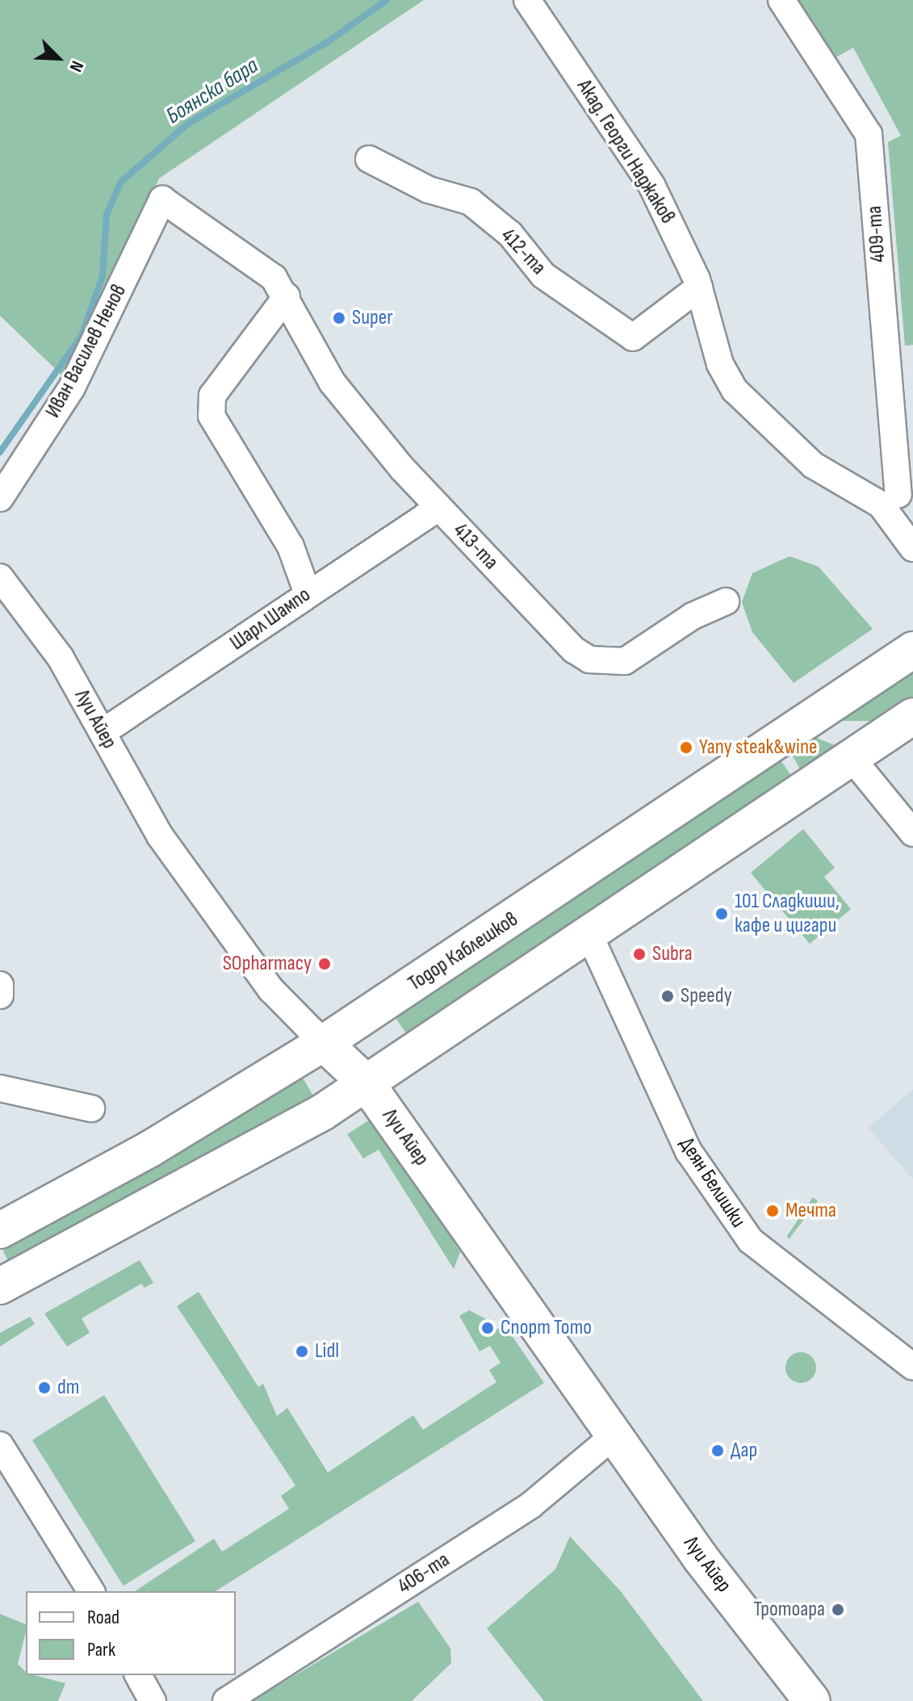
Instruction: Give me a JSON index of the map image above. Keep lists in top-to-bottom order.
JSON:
{
  "streets": {
    "main road": ["Луи Айер", "Тодор Каблешков"],
    "street": [
      "Акад. Георги Наджаков",
      "409-та",
      "412-та",
      "Иван Василев Ненов",
      "413-та",
      "Шарл Шампо",
      "Деян Белишки",
      "406-та"
    ]
  },
  "crossings": [
    ["Акад. Георги Наджаков", "409-та"],
    ["Акад. Георги Наджаков", "412-та"],
    ["Иван Василев Ненов", "413-та"],
    ["413-та", "Шарл Шампо"],
    ["Шарл Шампо", "Луи Айер"],
    ["Луи Айер", "Тодор Каблешков"],
    ["Луи Айер", "406-та"]
  ],
  "water": ["Боянска бара"],
  "places": [
    "Super",
    "Yany steak&wine",
    "101 Сладкиши, кафе и цигари",
    "Subra",
    "SOpharmacy",
    "Speedy",
    "Мечта",
    "Спорт Тото",
    "Lidl",
    "dm",
    "Дар",
    "Тротоара"
  ],
  "legend": ["Road", "Park"],
  "north": "bottom right"
}
